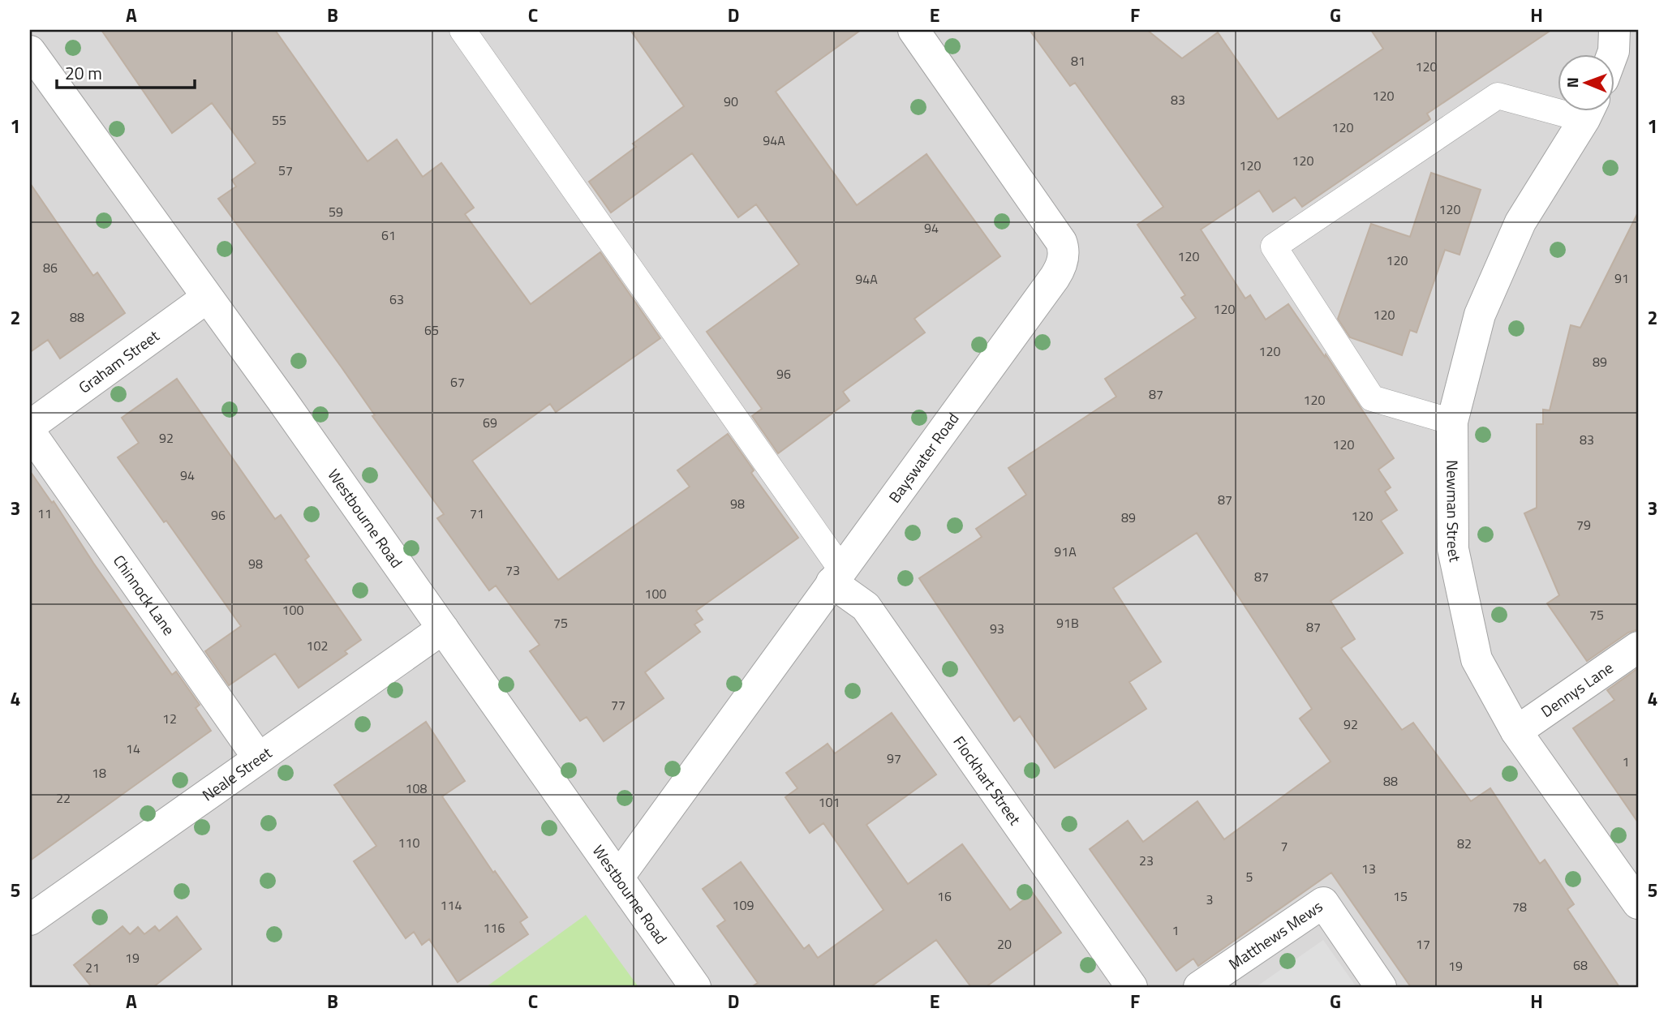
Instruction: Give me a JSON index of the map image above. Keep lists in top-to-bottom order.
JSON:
{
  "streets": {
    "street": [
      "Graham Street",
      "Bayswater Road",
      "Newman Street",
      "Westbourne Road",
      "Chinnock Lane",
      "Dennys Lane",
      "Neale Street",
      "Flockhart Street",
      "Matthews Mews"
    ]
  },
  "crossings": [
    ["Graham Street", "Westbourne Road"],
    ["Bayswater Road", "Westbourne Road"],
    ["Bayswater Road", "Flockhart Street"],
    ["Newman Street", "Dennys Lane"],
    ["Westbourne Road", "Neale Street"],
    ["Chinnock Lane", "Neale Street"]
  ],
  "house_numbers": [
    "81",
    "120",
    "120",
    "83",
    "90",
    "55",
    "120",
    "94A",
    "120",
    "120",
    "57",
    "120",
    "59",
    "94",
    "61",
    "120",
    "120",
    "86",
    "91",
    "94A",
    "63",
    "120",
    "120",
    "88",
    "65",
    "120",
    "89",
    "96",
    "67",
    "87",
    "120",
    "69",
    "92",
    "83",
    "120",
    "94",
    "87",
    "98",
    "11",
    "71",
    "96",
    "120",
    "89",
    "79",
    "91A",
    "98",
    "73",
    "87",
    "100",
    "100",
    "75",
    "75",
    "91B",
    "87",
    "93",
    "102",
    "77",
    "12",
    "92",
    "14",
    "97",
    "1",
    "18",
    "88",
    "108",
    "22",
    "101",
    "110",
    "82",
    "7",
    "23",
    "13",
    "5",
    "16",
    "15",
    "3",
    "114",
    "109",
    "78",
    "116",
    "1",
    "20",
    "17",
    "19",
    "68",
    "19",
    "21"
  ],
  "scale_bar": "20 m",
  "north": "left",
  "grid": {
    "columns": [
      "A",
      "B",
      "C",
      "D",
      "E",
      "F",
      "G",
      "H"
    ],
    "rows": [
      "1",
      "2",
      "3",
      "4",
      "5"
    ]
  }
}
